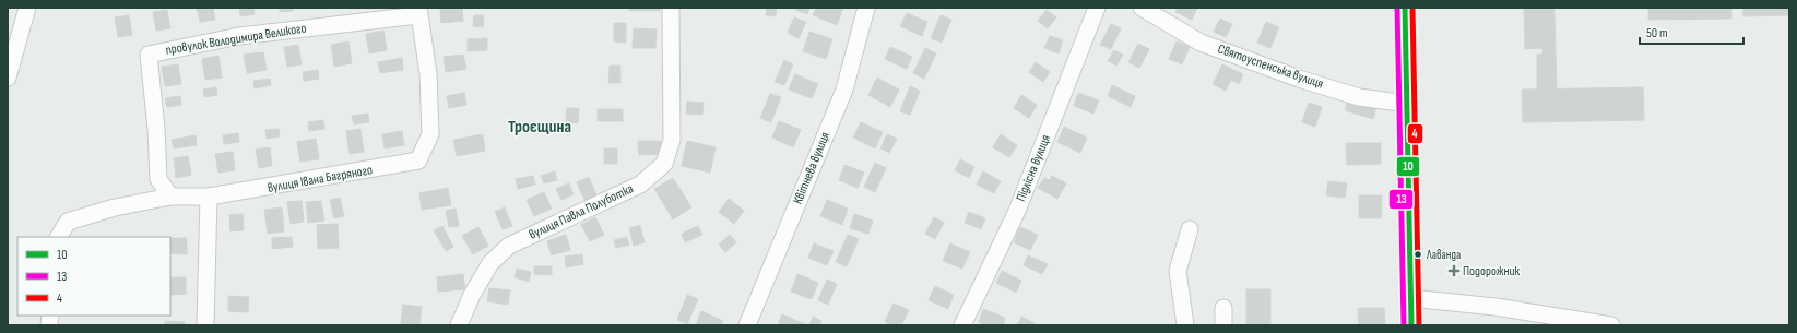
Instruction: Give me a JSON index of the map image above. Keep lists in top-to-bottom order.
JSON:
{
  "streets": {
    "street": [
      "провулок Володимира Великого",
      "Святоуспенська вулиця",
      "Квітнева вулиця",
      "Підлісна вулиця",
      "вулиця Івана Багряного",
      "вулиця Павла Полуботка"
    ]
  },
  "crossings": [
    ["провулок Володимира Великого", "вулиця Івана Багряного"]
  ],
  "districts": ["Троєщина"],
  "places": {
    "other": ["Лаванда"],
    "health": ["Подорожник"]
  },
  "lines": ["transit line 10", "transit line 13", "transit line 4"],
  "legend": ["10", "13", "4"],
  "scale_bar": "50 m"
}
